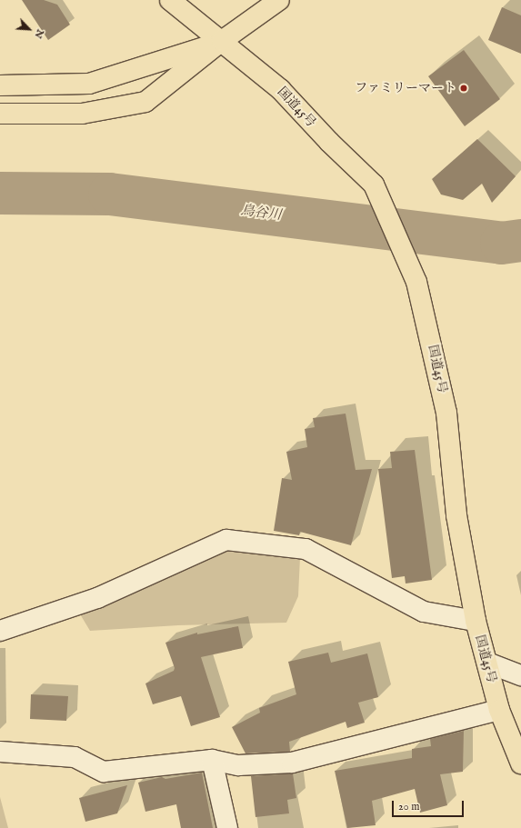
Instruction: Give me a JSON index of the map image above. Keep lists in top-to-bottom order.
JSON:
{
  "streets": {
    "highway": ["国道45号"]
  },
  "water": ["鳥谷川"],
  "places": ["ファミリーマート"],
  "scale_bar": "20 m",
  "north": "bottom right"
}
